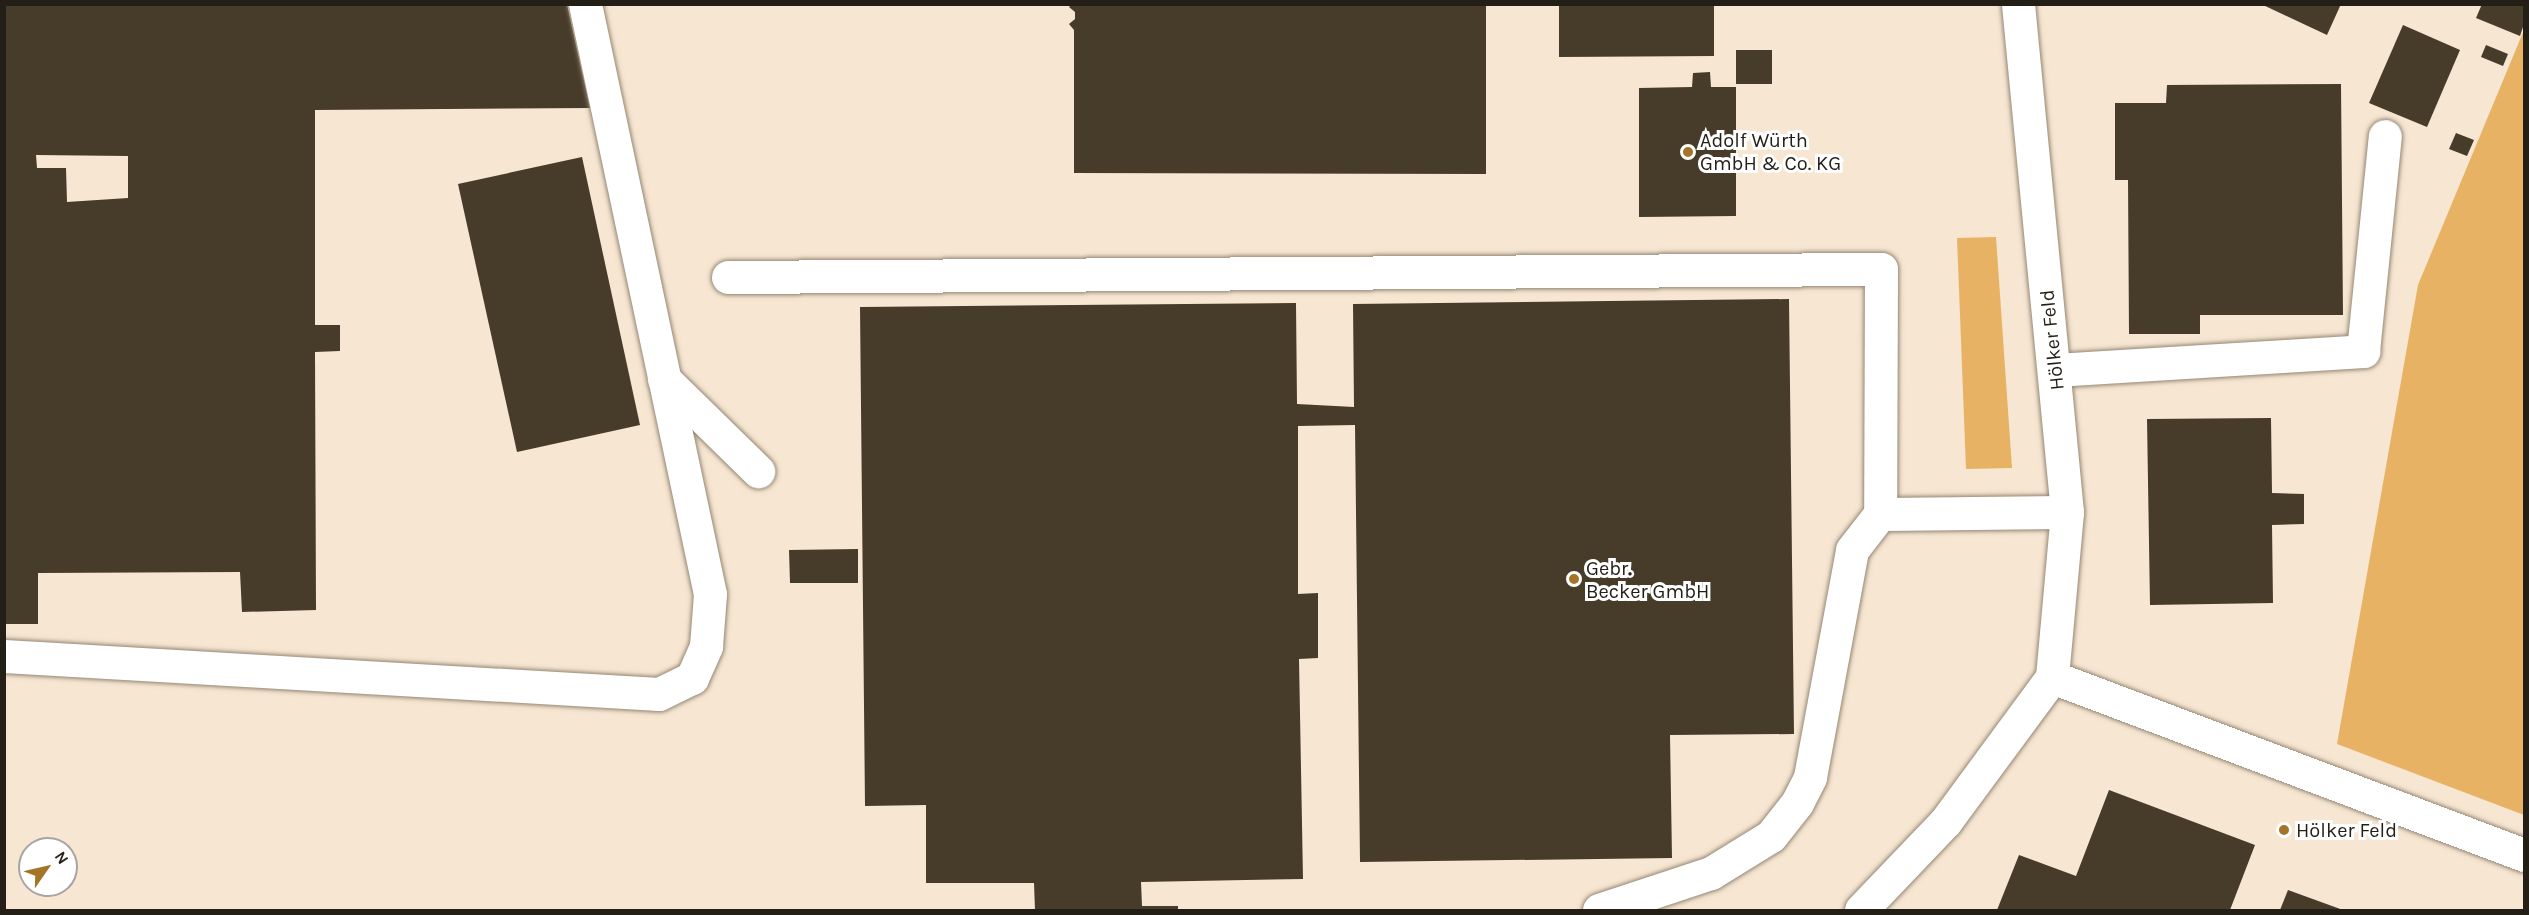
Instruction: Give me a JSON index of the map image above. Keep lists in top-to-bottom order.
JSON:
{
  "streets": {
    "street": ["Hölker Feld"]
  },
  "places": ["Adolf Würth GmbH & Co. KG", "Gebr. Becker GmbH", "Hölker Feld"],
  "north": "top right"
}
